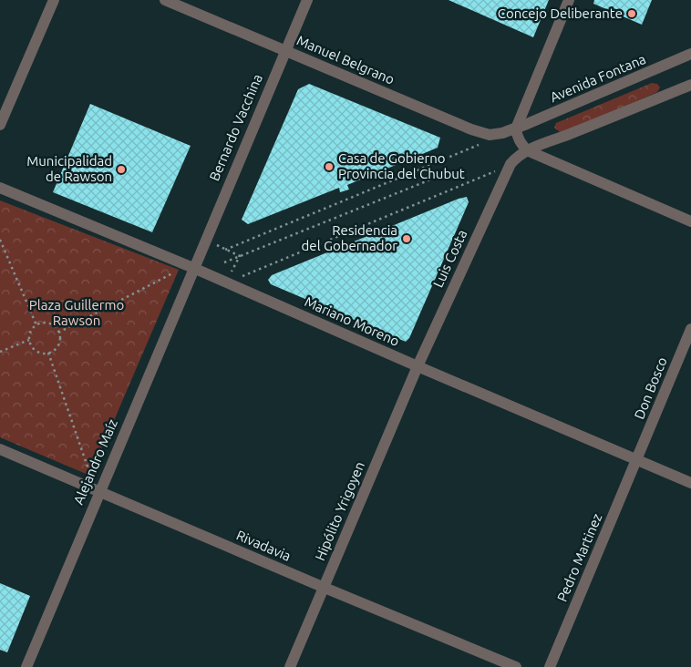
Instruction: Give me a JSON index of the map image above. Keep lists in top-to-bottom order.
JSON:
{
  "streets": {
    "street": [
      "Manuel Belgrano",
      "Avenida Fontana",
      "Bernardo Vacchina",
      "Luis Costa",
      "Mariano Moreno",
      "Don Bosco",
      "Alejandro Maíz",
      "Hipólito Yrigoyen",
      "Rivadavia",
      "Pedro Martinez"
    ]
  },
  "crossings": [
    ["Manuel Belgrano", "Bernardo Vacchina"],
    ["Bernardo Vacchina", "Mariano Moreno"],
    ["Bernardo Vacchina", "Alejandro Maíz"],
    ["Luis Costa", "Mariano Moreno"],
    ["Luis Costa", "Hipólito Yrigoyen"],
    ["Mariano Moreno", "Don Bosco"],
    ["Mariano Moreno", "Alejandro Maíz"],
    ["Mariano Moreno", "Hipólito Yrigoyen"],
    ["Mariano Moreno", "Pedro Martinez"],
    ["Don Bosco", "Pedro Martinez"],
    ["Alejandro Maíz", "Rivadavia"],
    ["Hipólito Yrigoyen", "Rivadavia"]
  ],
  "parks": ["Plaza Guillermo Rawson"],
  "places": [
    "Concejo Deliberante",
    "Casa de Gobierno Provincia del Chubut",
    "Municipalidad de Rawson",
    "Residencia del Gobernador"
  ]
}
